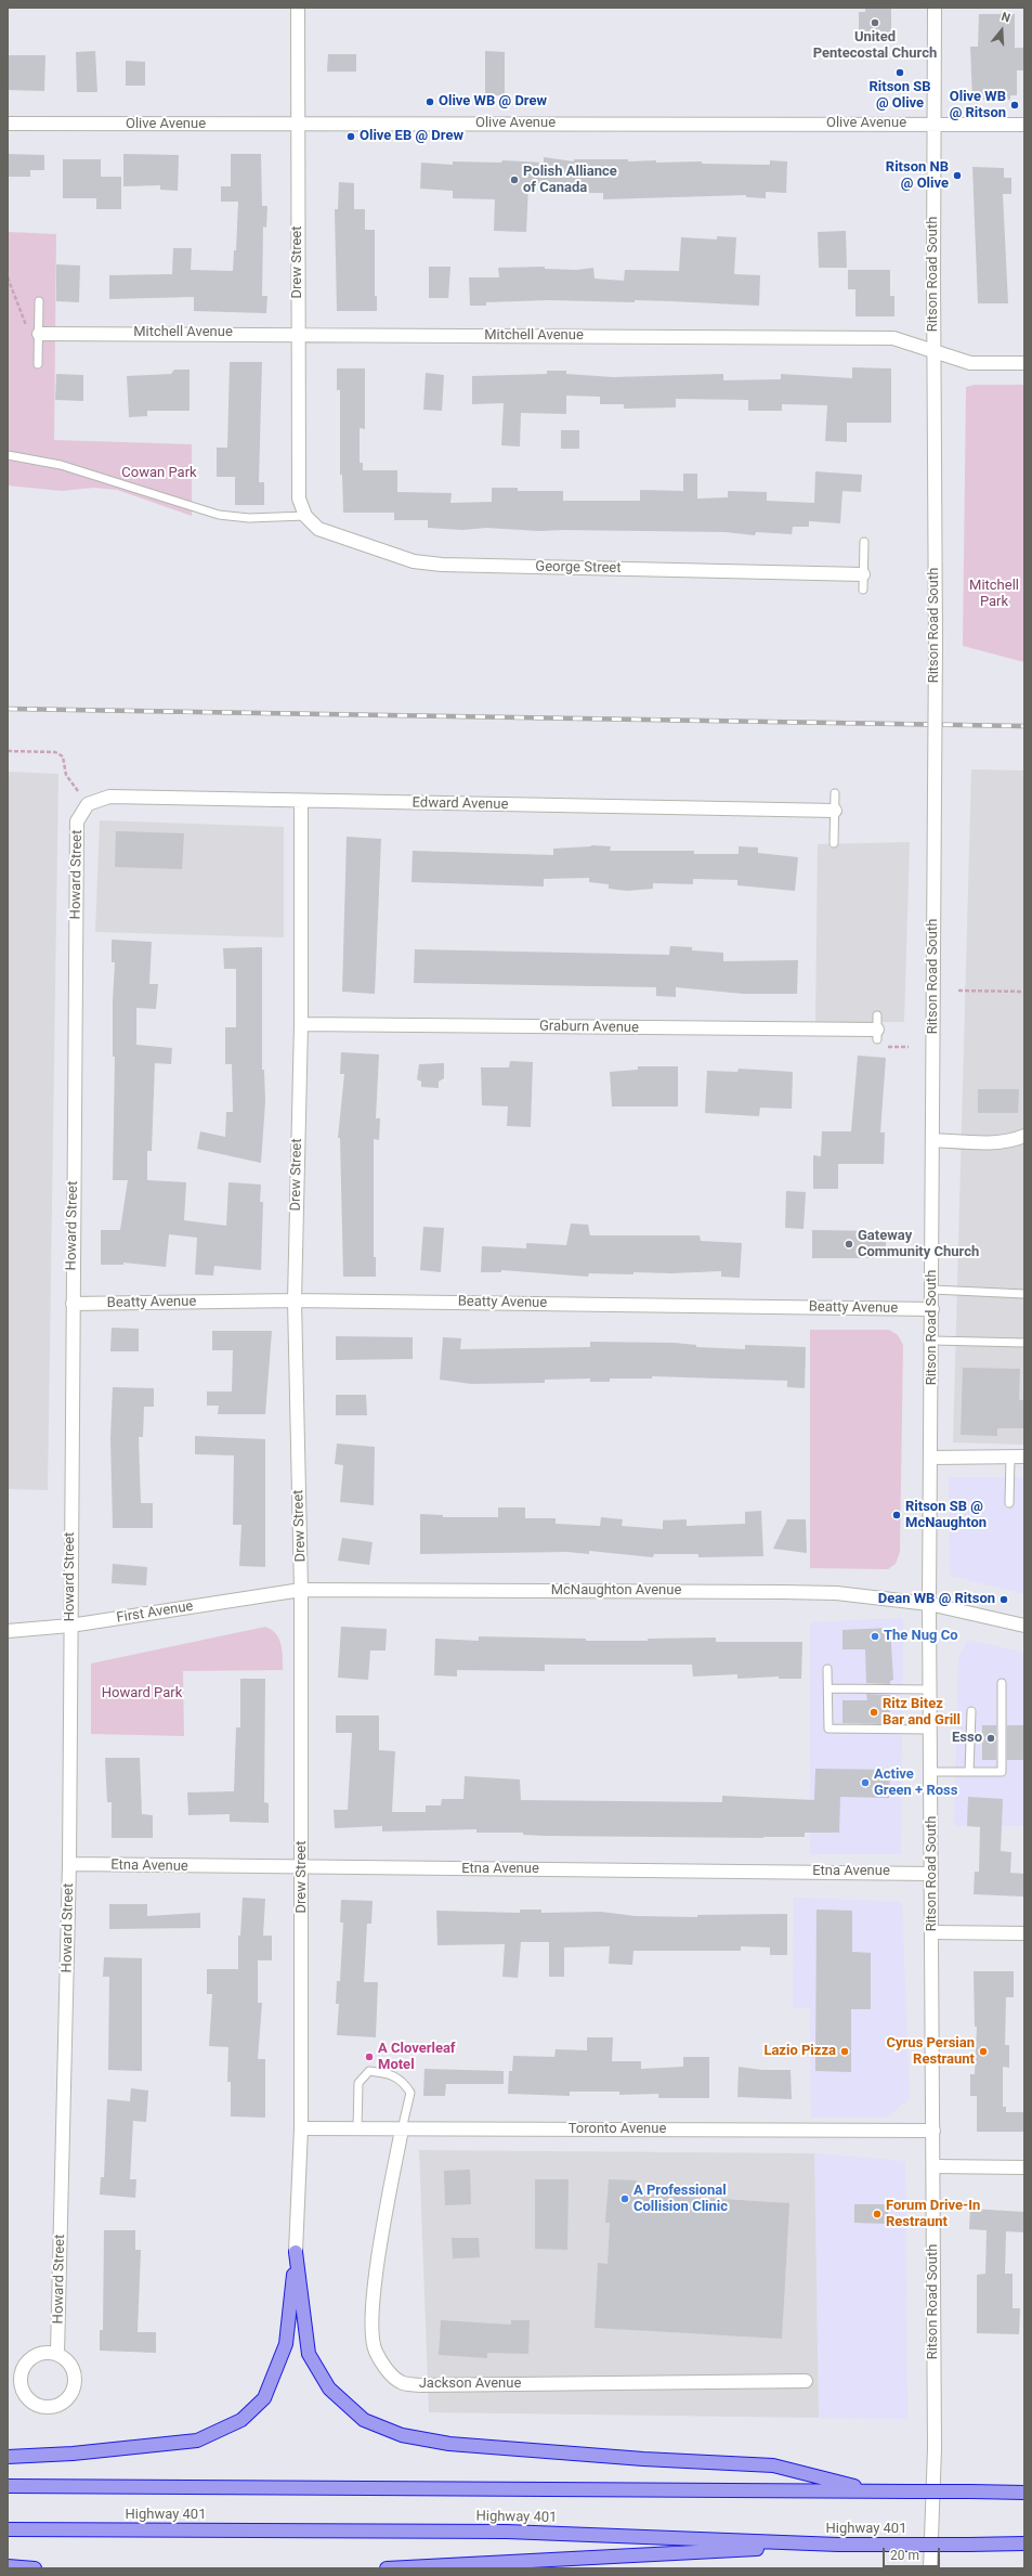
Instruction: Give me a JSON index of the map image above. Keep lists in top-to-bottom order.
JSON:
{
  "streets": {
    "highway": ["Highway 401"],
    "street": [
      "Olive Avenue",
      "Drew Street",
      "Ritson Road South",
      "Mitchell Avenue",
      "George Street",
      "Edward Avenue",
      "Howard Street",
      "Graburn Avenue",
      "Beatty Avenue",
      "McNaughton Avenue",
      "First Avenue",
      "Etna Avenue",
      "Toronto Avenue",
      "Jackson Avenue"
    ]
  },
  "crossings": [
    ["Olive Avenue", "Drew Street"],
    ["Olive Avenue", "Ritson Road South"],
    ["Drew Street", "Mitchell Avenue"],
    ["Drew Street", "George Street"],
    ["Drew Street", "Edward Avenue"],
    ["Drew Street", "Graburn Avenue"],
    ["Drew Street", "Beatty Avenue"],
    ["Drew Street", "McNaughton Avenue"],
    ["Drew Street", "First Avenue"],
    ["Drew Street", "Etna Avenue"],
    ["Drew Street", "Toronto Avenue"],
    ["Ritson Road South", "Mitchell Avenue"],
    ["Ritson Road South", "Beatty Avenue"],
    ["Ritson Road South", "McNaughton Avenue"],
    ["Ritson Road South", "Etna Avenue"],
    ["Ritson Road South", "Toronto Avenue"],
    ["Edward Avenue", "Howard Street"],
    ["Howard Street", "Beatty Avenue"],
    ["Howard Street", "First Avenue"],
    ["Howard Street", "Etna Avenue"],
    ["McNaughton Avenue", "First Avenue"],
    ["Toronto Avenue", "Jackson Avenue"]
  ],
  "parks": ["Cowan Park", "Mitchell Park", "Howard Park"],
  "places": [
    "United Pentecostal Church",
    "Ritson SB @ Olive",
    "Olive WB @ Drew",
    "Olive WB @ Ritson",
    "Olive EB @ Drew",
    "Ritson NB @ Olive",
    "Polish Alliance of Canada",
    "Gateway Community Church",
    "Ritson SB @ McNaughton",
    "Dean WB @ Ritson",
    "The Nug Co",
    "Ritz Bitez Bar and Grill",
    "Esso",
    "Active Green + Ross",
    "Lazio Pizza",
    "Cyrus Persian Restraunt",
    "A Cloverleaf Motel",
    "A Professional Collision Clinic",
    "Forum Drive-In Restraunt"
  ],
  "scale_bar": "20 m",
  "north": "top"
}
